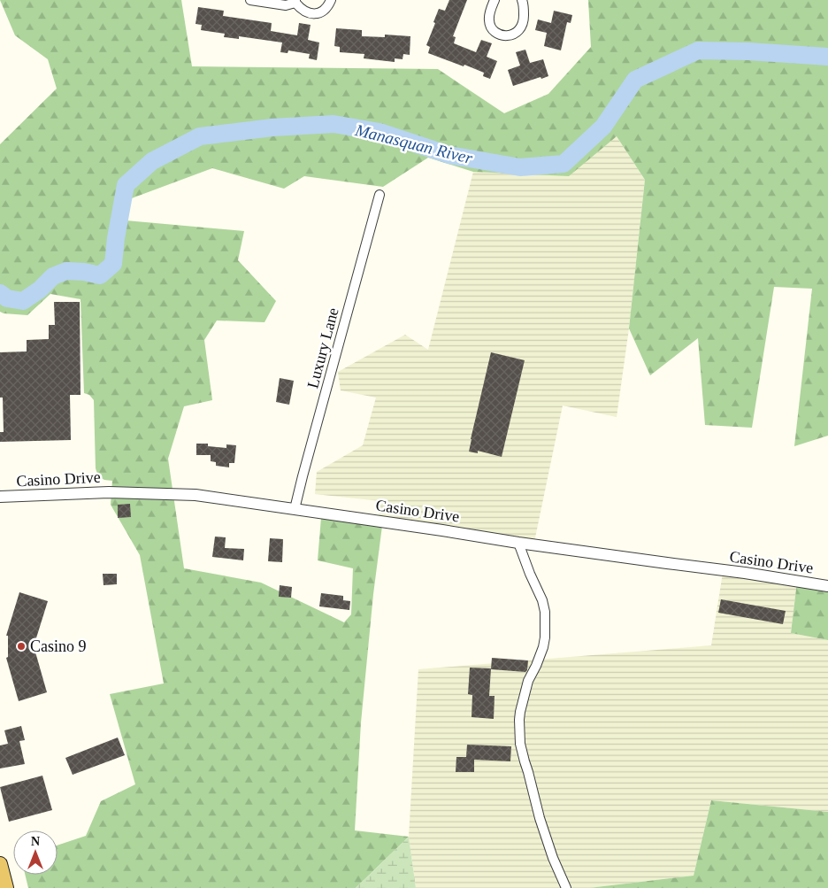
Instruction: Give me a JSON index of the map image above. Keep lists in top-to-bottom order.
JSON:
{
  "streets": {
    "street": ["Luxury Lane", "Casino Drive"]
  },
  "crossings": [
    ["Luxury Lane", "Casino Drive"]
  ],
  "water": ["Manasquan River"],
  "places": ["Casino 9"],
  "north": "top"
}
